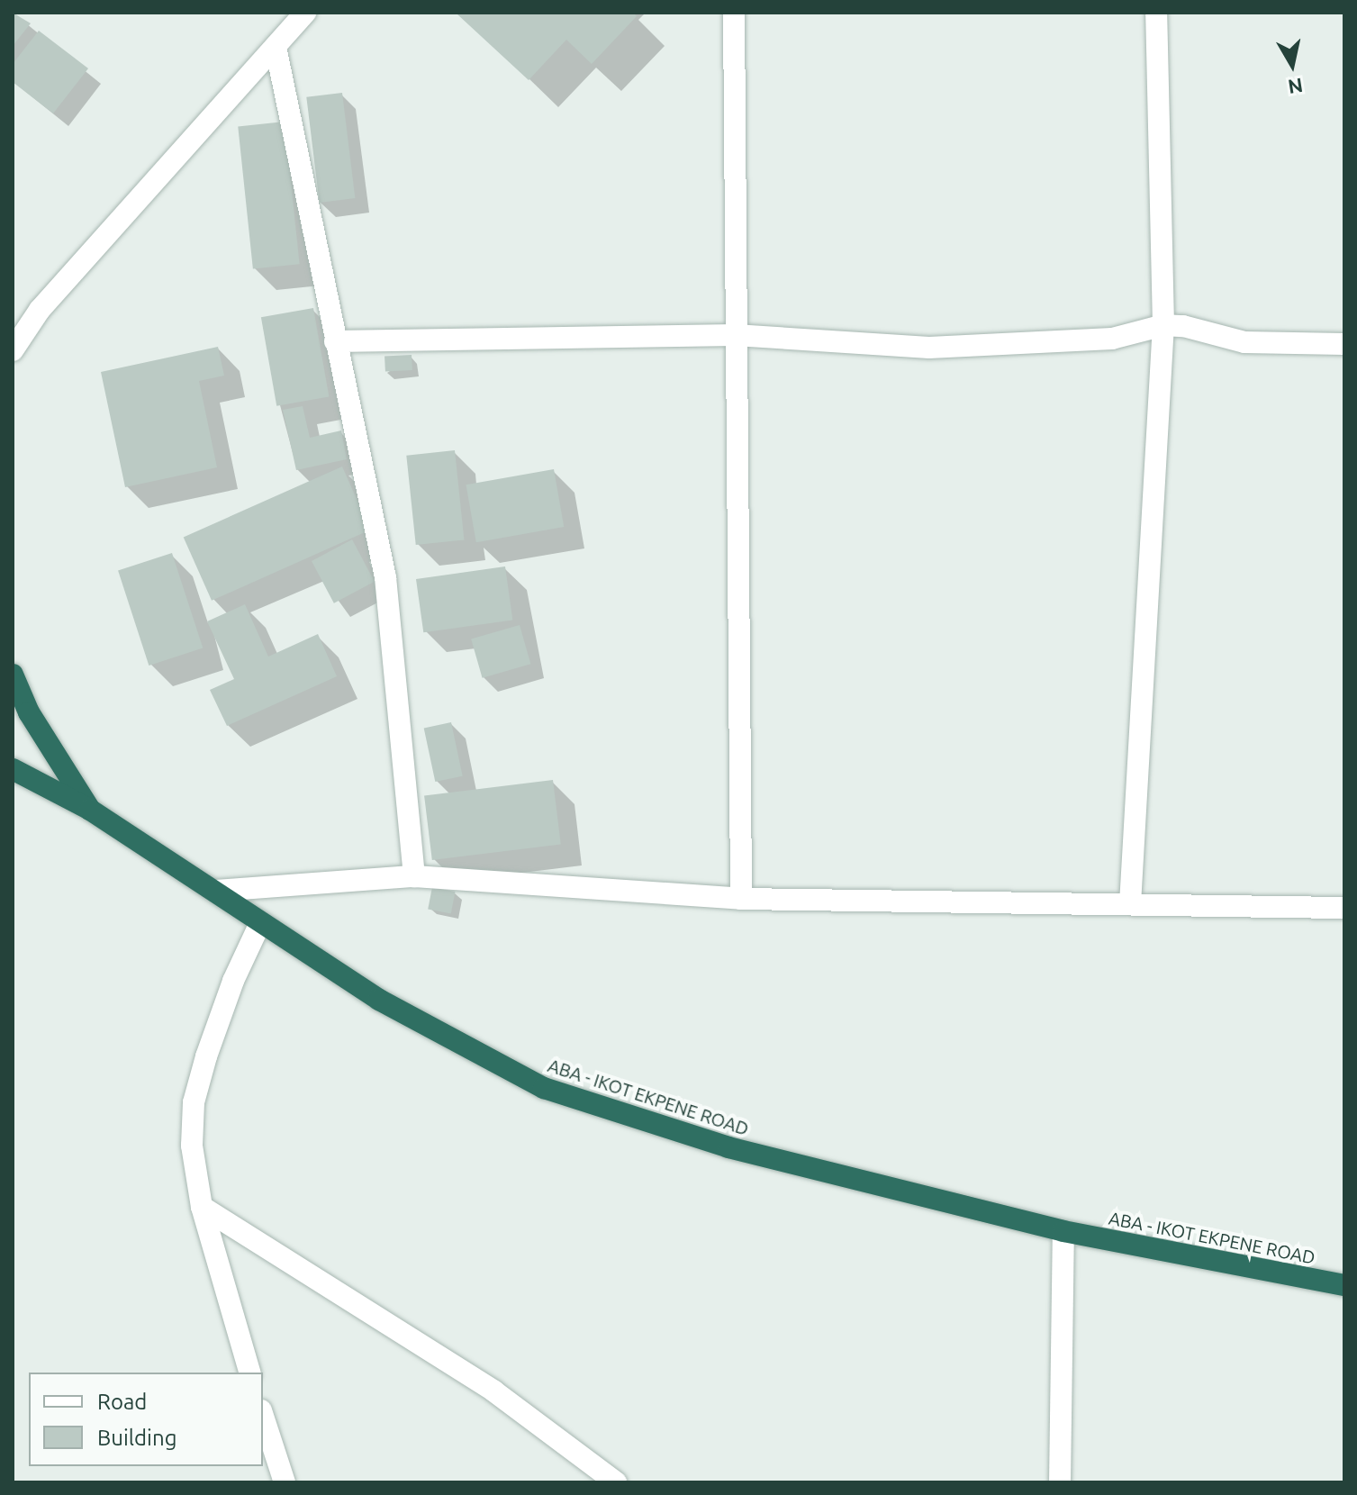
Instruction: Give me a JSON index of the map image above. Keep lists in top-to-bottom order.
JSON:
{
  "streets": {
    "highway": ["ABA - IKOT EKPENE ROAD"]
  },
  "legend": ["Road", "Building"],
  "north": "bottom"
}
